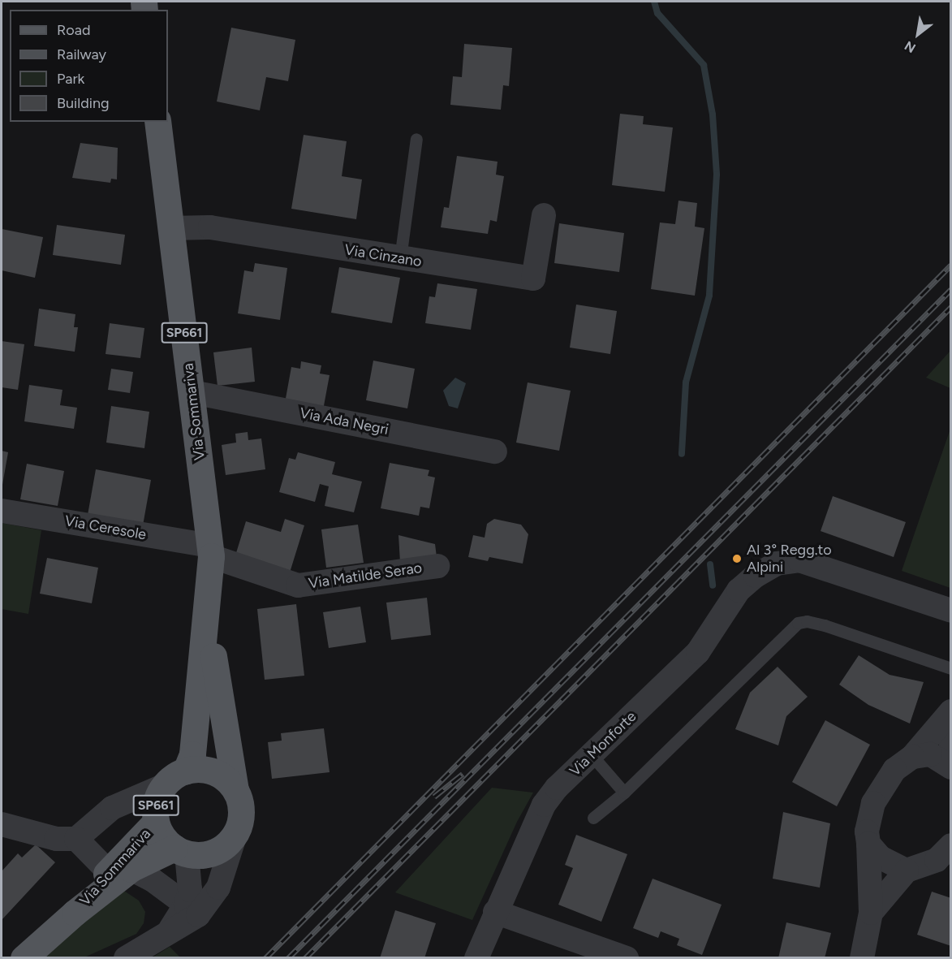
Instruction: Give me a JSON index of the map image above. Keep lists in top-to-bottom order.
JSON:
{
  "streets": {
    "main road": ["SP661", "Via Sommariva"],
    "street": [
      "Via Cinzano",
      "Via Ada Negri",
      "Via Ceresole",
      "Via Matilde Serao",
      "Via Monforte"
    ]
  },
  "crossings": [
    ["Via Cinzano", "Via Sommariva"],
    ["SP661", "Via Sommariva"],
    ["Via Sommariva", "Via Ada Negri"],
    ["Via Sommariva", "Via Ceresole"],
    ["Via Sommariva", "Via Matilde Serao"],
    ["Via Ceresole", "Via Matilde Serao"]
  ],
  "places": ["Al 3° Regg.to Alpini"],
  "legend": [
    "Road",
    "Railway",
    "Park",
    "Building"
  ],
  "north": "bottom left"
}
